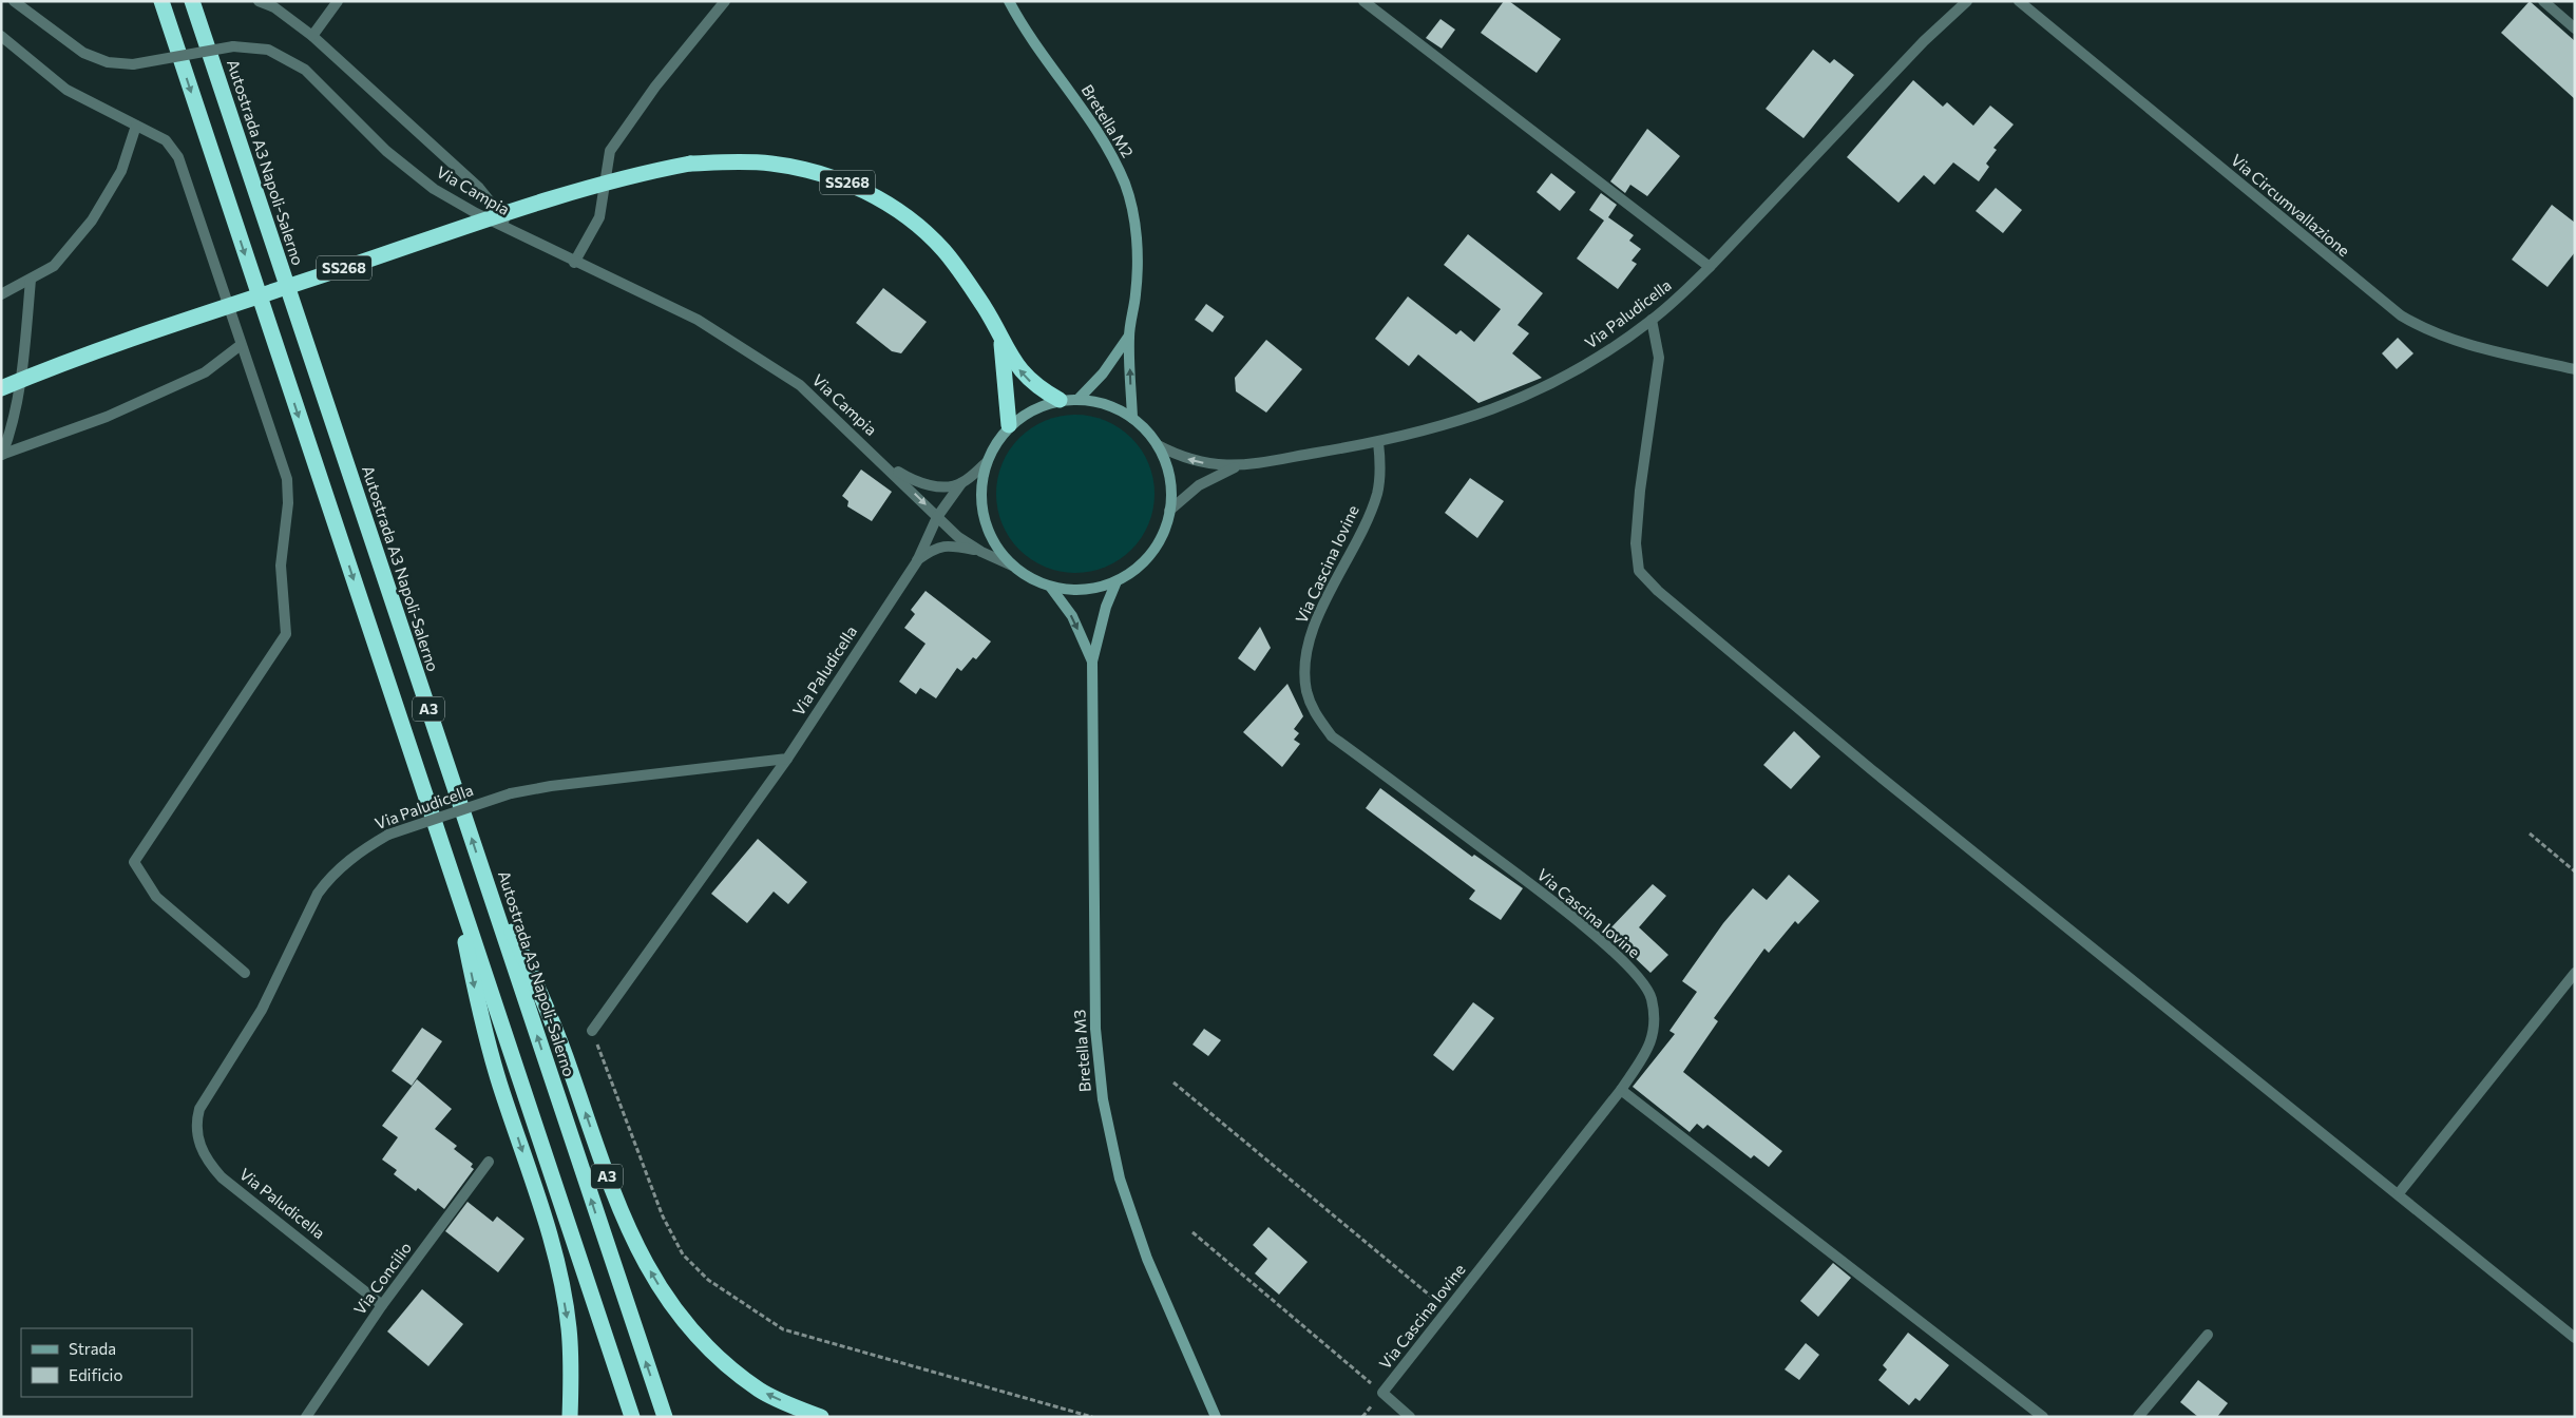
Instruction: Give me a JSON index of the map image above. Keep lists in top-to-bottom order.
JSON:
{
  "streets": {
    "highway": ["Autostrada A3 Napoli-Salerno", "SS268", "A3"],
    "street": [
      "Bretella M2",
      "Via Campia",
      "Via Circumvallazione",
      "Via Paludicella",
      "Via Cascina Iovine",
      "Bretella M3",
      "Via Concilio"
    ]
  },
  "crossings": [
    ["Autostrada A3 Napoli-Salerno", "A3"],
    ["Via Paludicella", "Via Cascina Iovine"],
    ["Via Paludicella", "Via Concilio"]
  ],
  "legend": ["Strada", "Edificio"]
}
